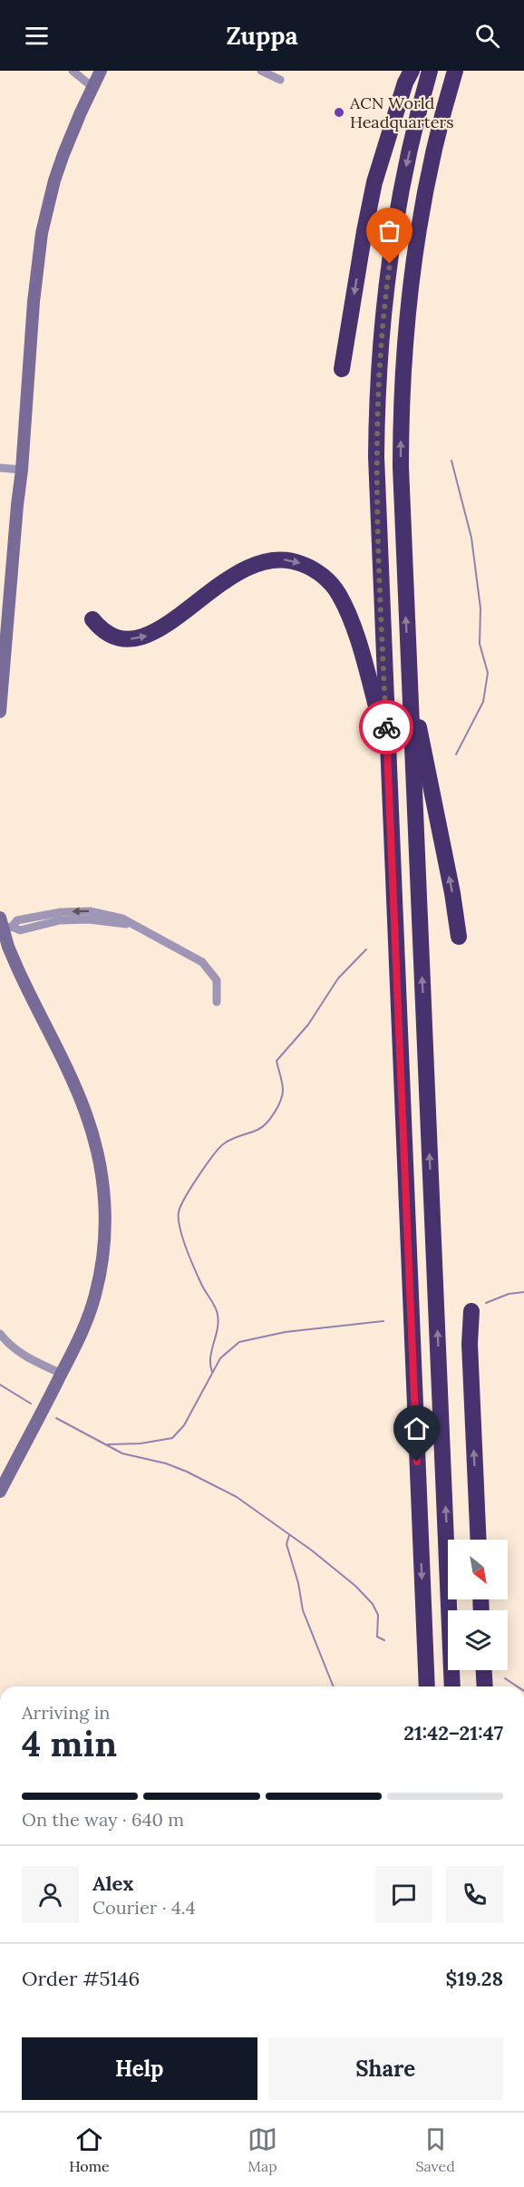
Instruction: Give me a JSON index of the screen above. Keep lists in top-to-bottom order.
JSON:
{
  "places": ["ACN World Headquarters"],
  "north": "bottom right",
  "page": {
    "header": "Zuppa",
    "heading": ["4 min", "Arriving in", "21:42–21:47"],
    "panel": [
      "Alex",
      "Courier · 4.4",
      "Order #5146",
      "$19.28"
    ],
    "bar": "On the way · 640 m",
    "buttons": ["Help", "Share"],
    "tabs": ["Home", "Map", "Saved"]
  }
}
